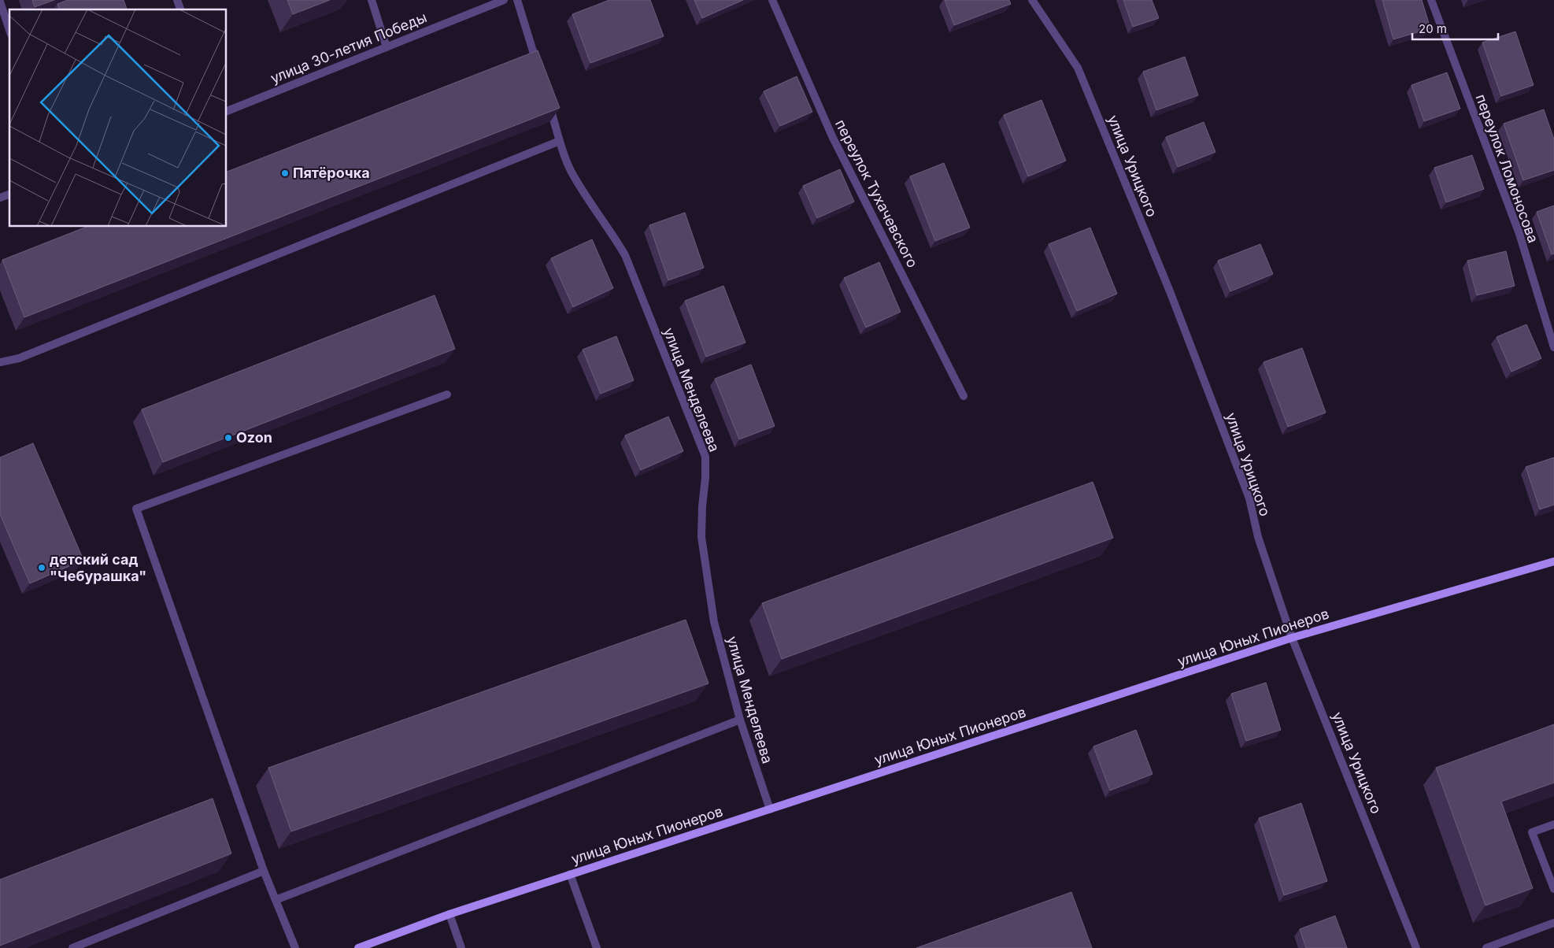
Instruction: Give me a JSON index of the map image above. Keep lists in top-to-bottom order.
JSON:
{
  "streets": {
    "main road": ["улица Юных Пионеров"],
    "street": [
      "улица 30-летия Победы",
      "улица Урицкого",
      "переулок Ломоносова",
      "переулок Тухачевского",
      "улица Менделеева"
    ]
  },
  "crossings": [
    ["улица Урицкого", "улица Юных Пионеров"],
    ["улица Менделеева", "улица Юных Пионеров"]
  ],
  "places": ["Пятёрочка", "Ozon", "детский сад \"Чебурашка\""],
  "scale_bar": "20 m"
}
